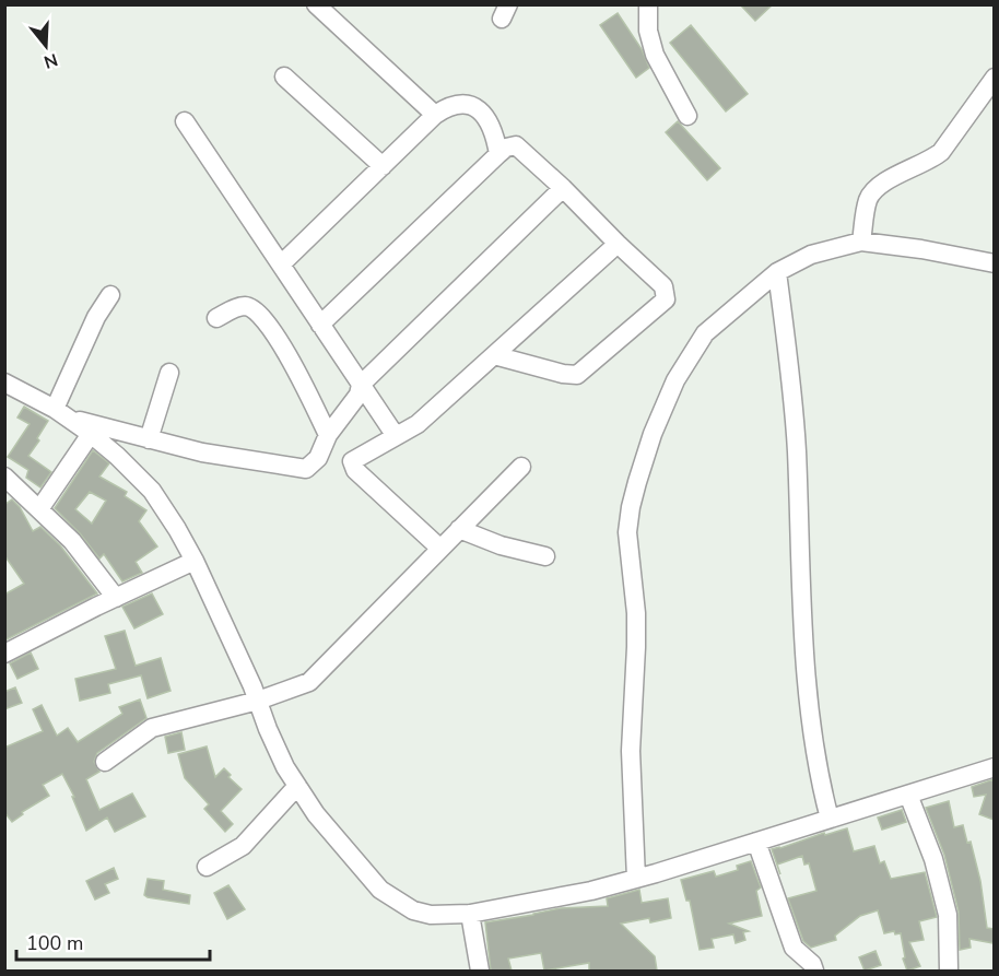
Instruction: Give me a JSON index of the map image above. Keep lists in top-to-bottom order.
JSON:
{
  "scale_bar": "100 m",
  "north": "bottom"
}
